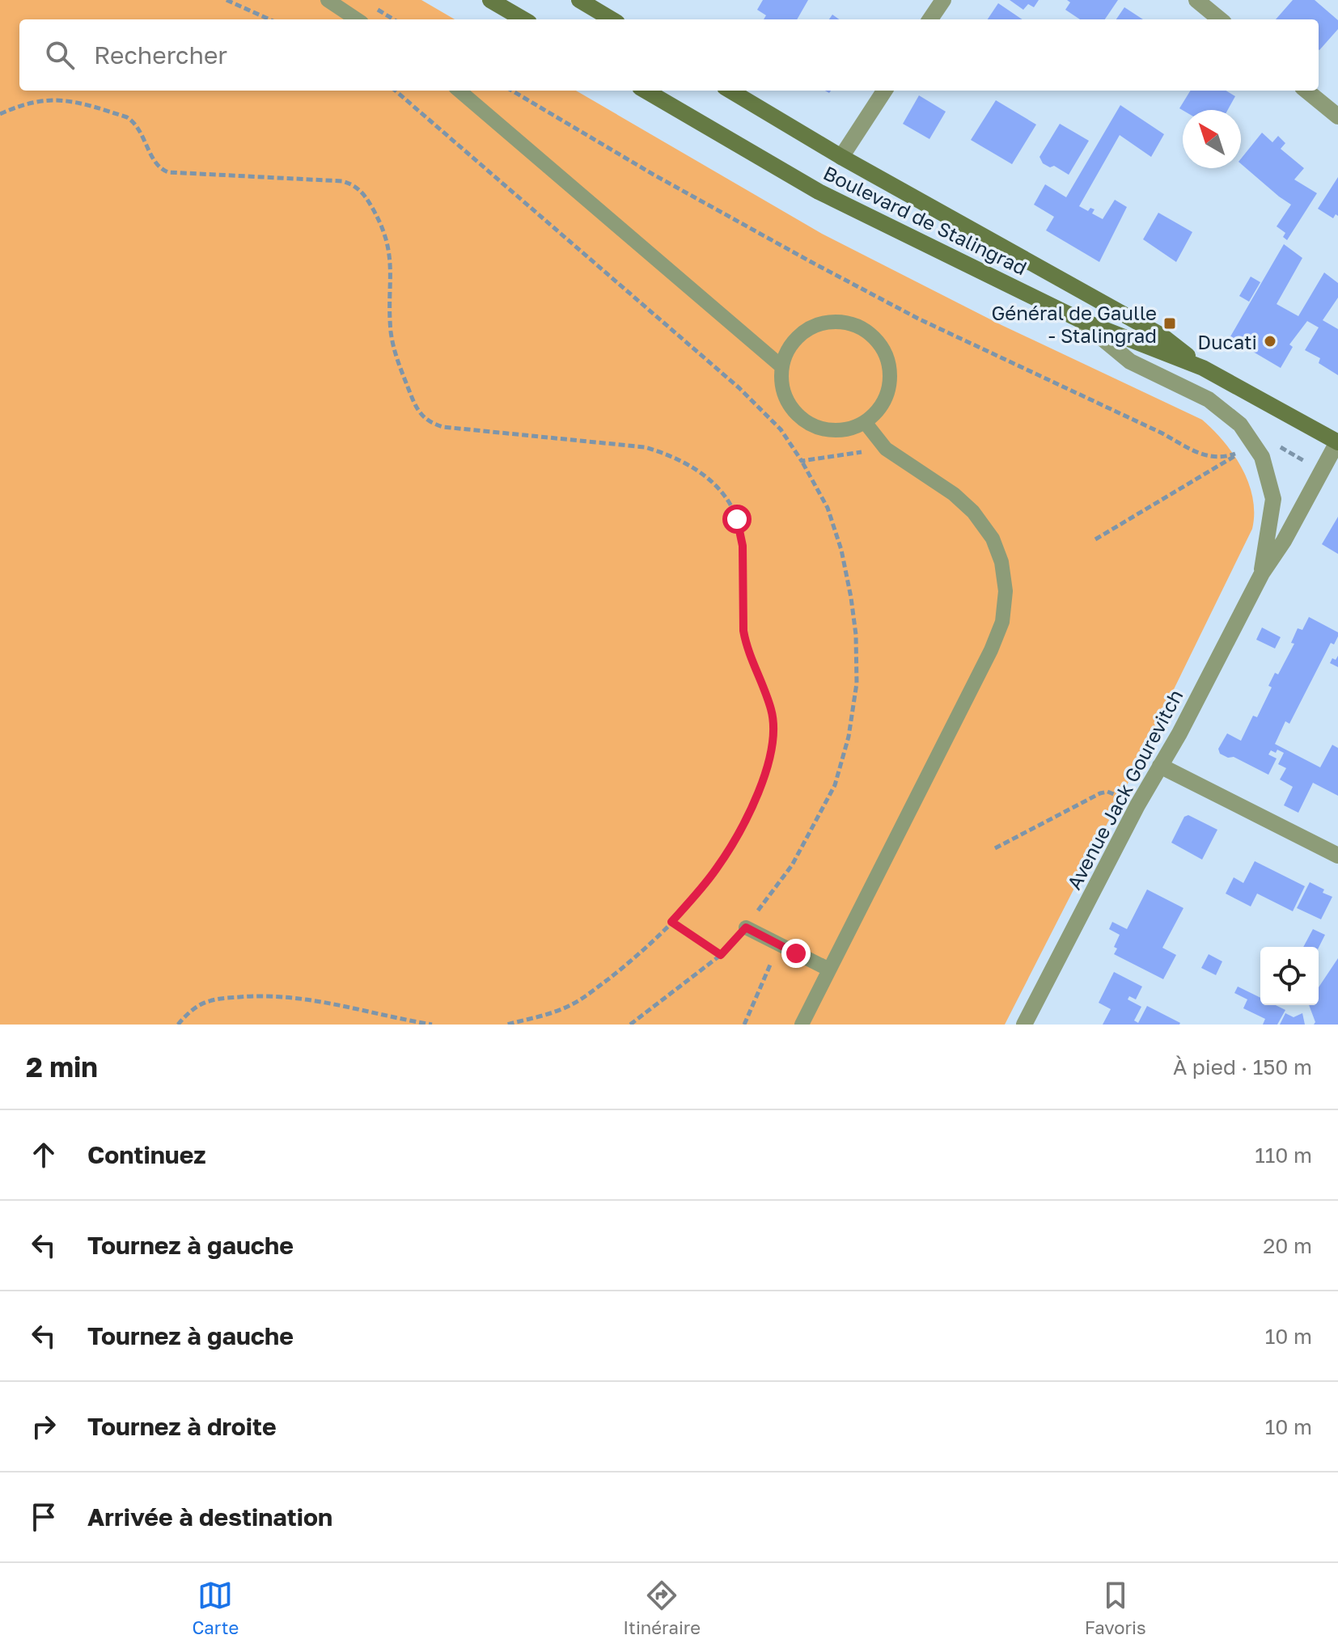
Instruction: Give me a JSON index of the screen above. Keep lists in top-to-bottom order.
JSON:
{
  "streets": {
    "main road": ["Boulevard de Stalingrad"],
    "street": ["Avenue Jack Gourevitch"]
  },
  "crossings": [
    ["Boulevard de Stalingrad", "Avenue Jack Gourevitch"]
  ],
  "places": {
    "transit": ["Général de Gaulle - Stalingrad"],
    "other": ["Ducati"]
  },
  "north": "top left",
  "page": {
    "search": "Rechercher",
    "heading": ["2 min", "À pied · 150 m"],
    "list": [
      ["Continuez", "110 m"],
      ["Tournez à gauche", "20 m"],
      ["Tournez à gauche", "10 m"],
      ["Tournez à droite", "10 m"],
      "Arrivée à destination"
    ],
    "nav": ["Carte", "Itinéraire", "Favoris"]
  }
}
